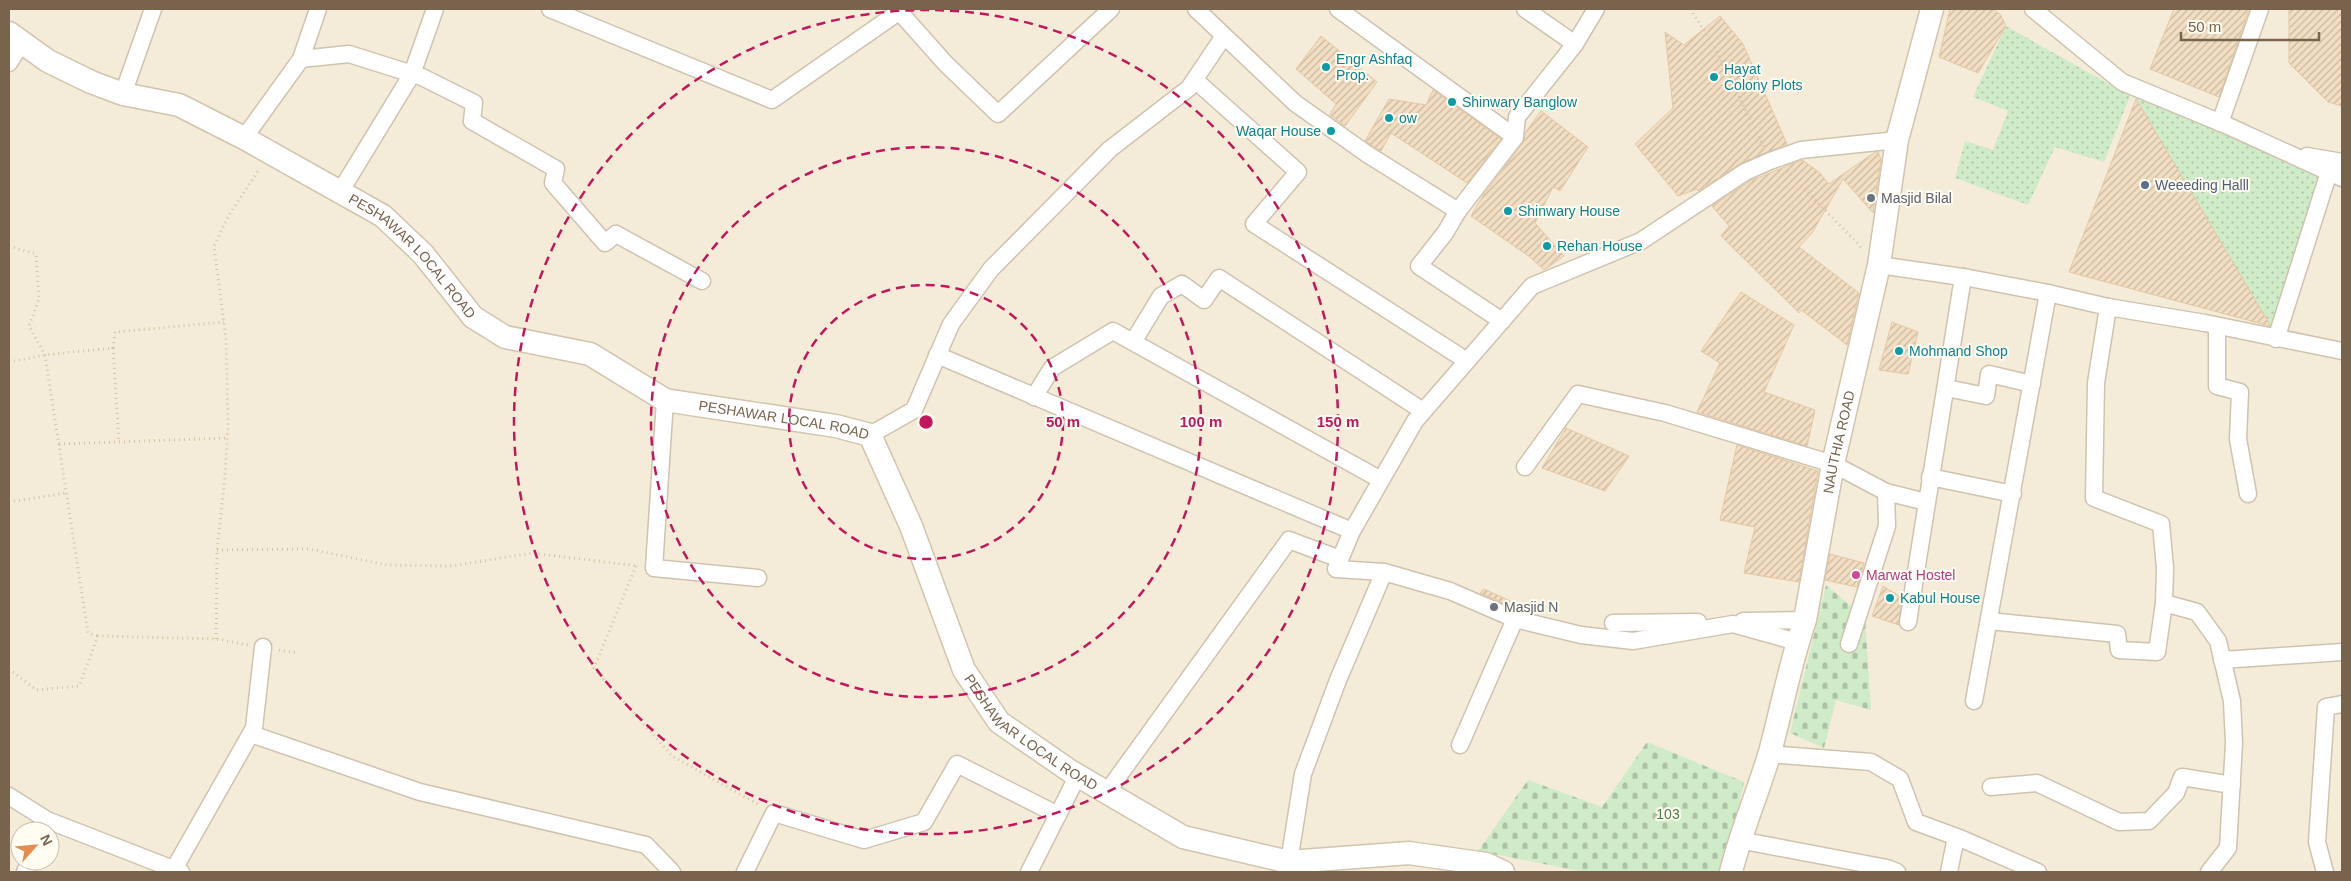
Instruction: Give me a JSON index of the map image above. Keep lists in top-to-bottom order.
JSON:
{
  "streets": {
    "street": ["PESHAWAR LOCAL ROAD", "NAUTHIA ROAD"]
  },
  "parks": ["103"],
  "places": [
    "Engr Ashfaq Prop.",
    "Hayat Colony Plots",
    "Shinwary Banglow",
    "ow",
    "Waqar House",
    "Weeeding Halll",
    "Masjid Bilal",
    "Shinwary House",
    "Rehan House",
    "Mohmand Shop",
    "Marwat Hostel",
    "Kabul House",
    "Masjid N"
  ],
  "scale_bar": "50 m",
  "north": "top right",
  "rings": ["50 m", "100 m", "150 m"]
}
